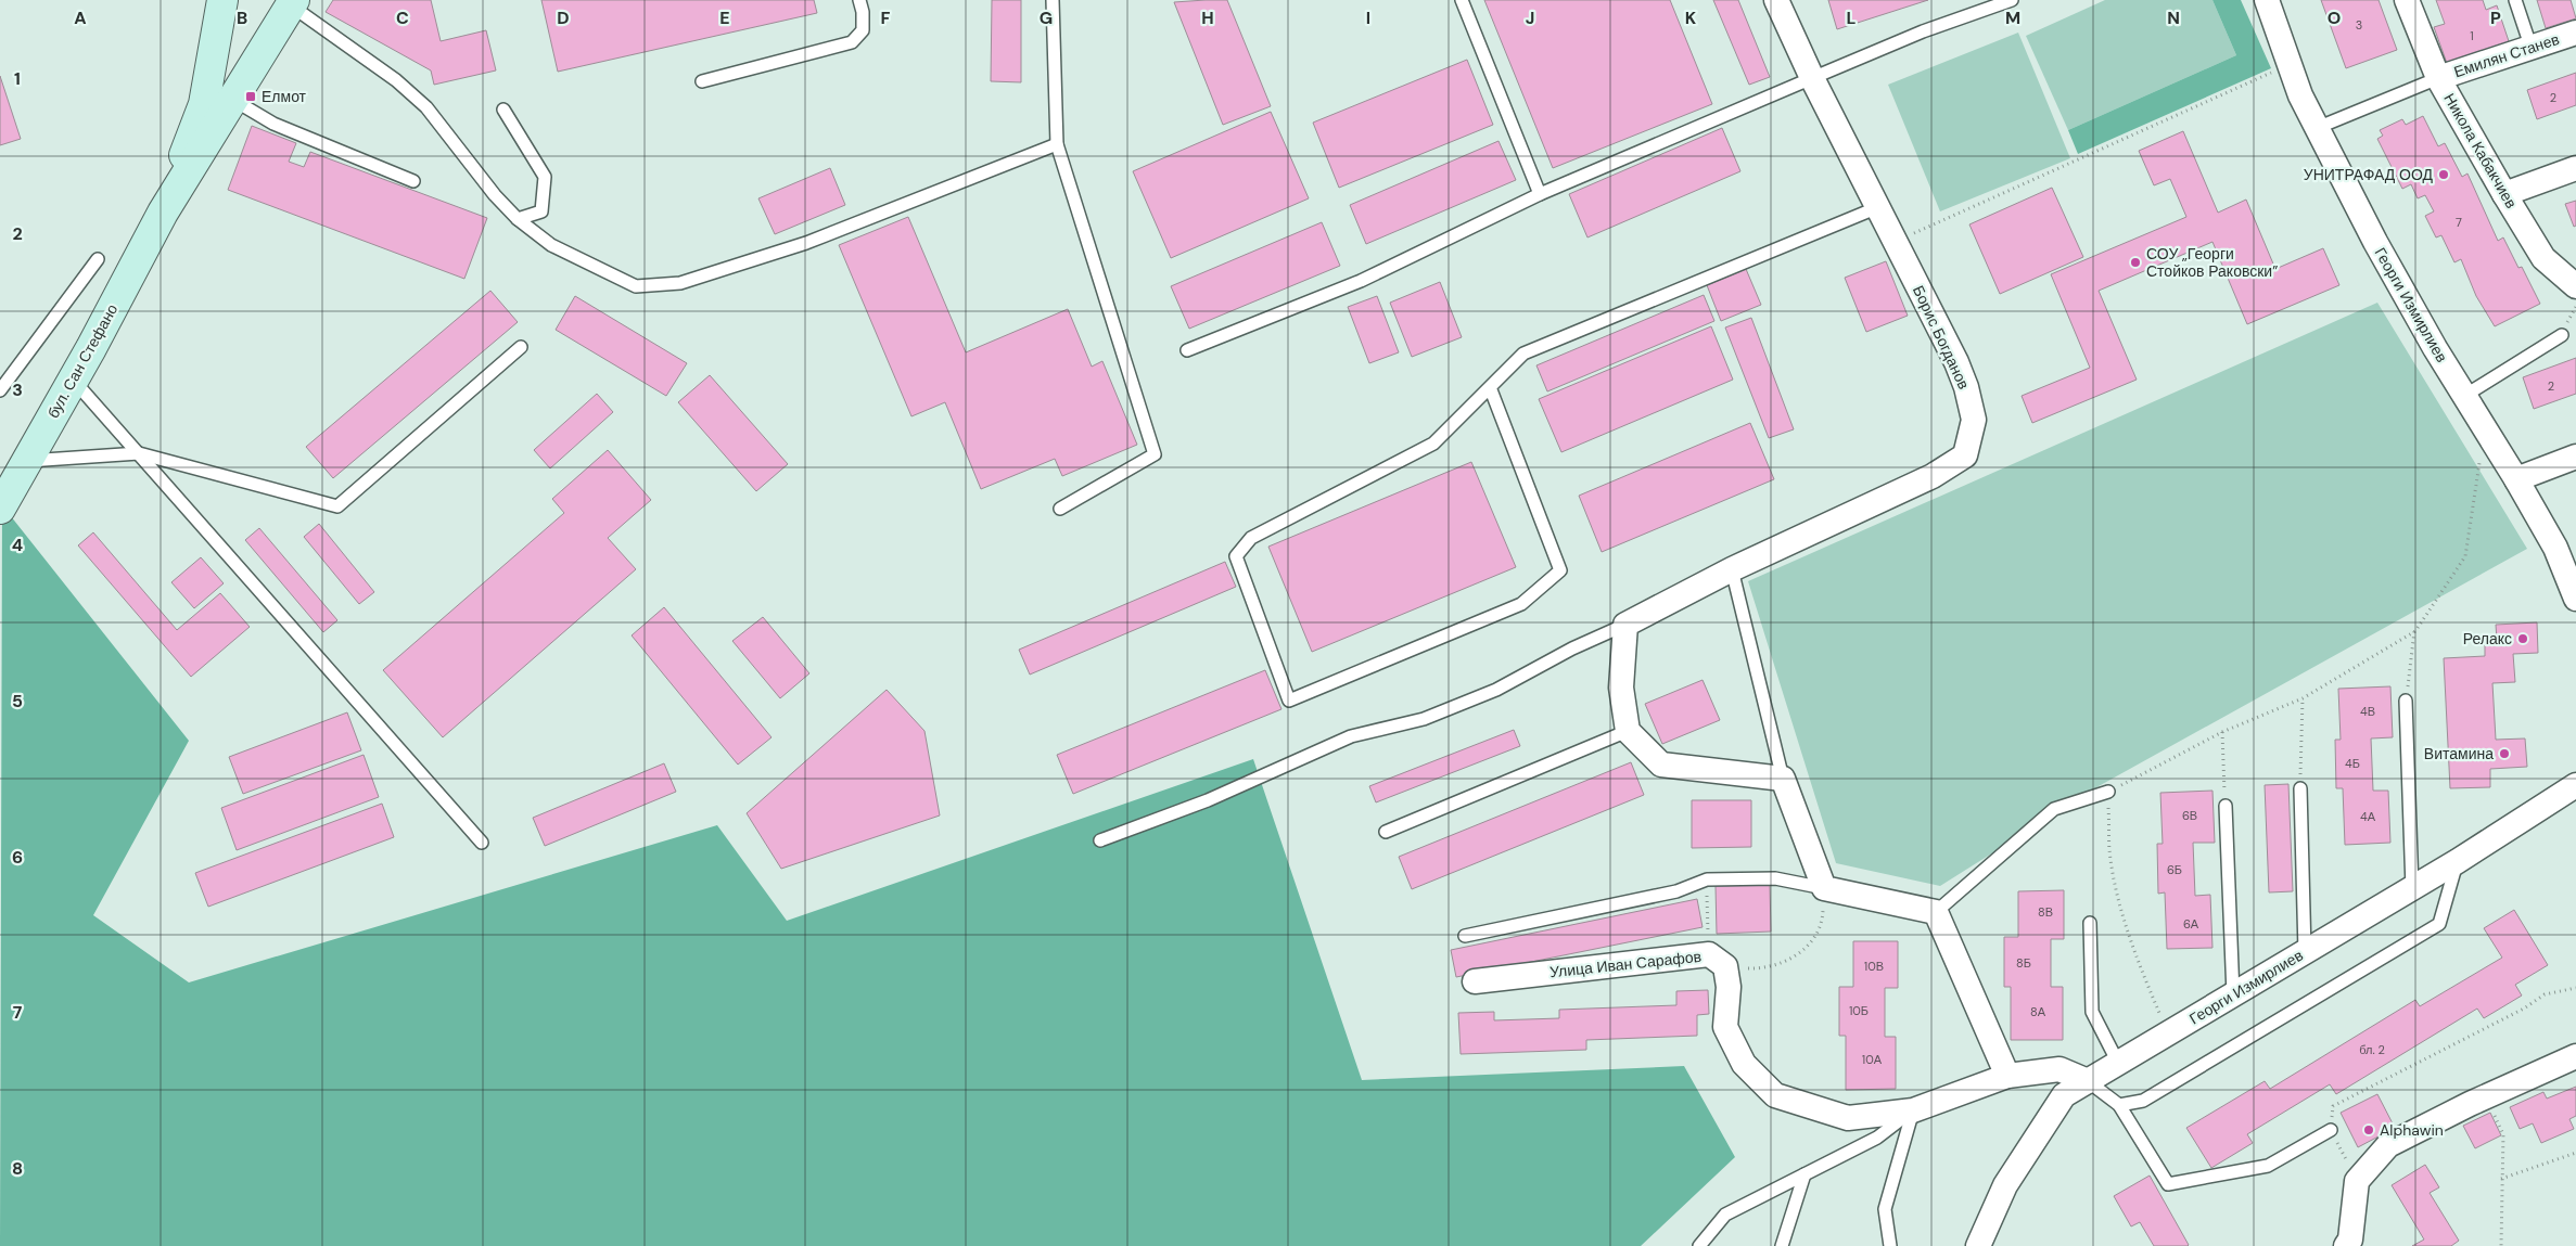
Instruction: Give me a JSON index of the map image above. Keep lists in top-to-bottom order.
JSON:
{
  "streets": {
    "main road": ["бул. Сан Стефано"],
    "street": [
      "Емилян Станев",
      "Никола Кабакчиев",
      "Георги Измирлиев",
      "Борис Богданов",
      "Улица Иван Сарафов"
    ]
  },
  "crossings": [
    ["Емилян Станев", "Никола Кабакчиев"]
  ],
  "places": {
    "transit": ["Елмот"],
    "other": [
      "УНИТРАФАД ООД",
      "СОУ „Георги Стойков Раковски”",
      "Релакс",
      "Витамина",
      "Alphawin"
    ]
  },
  "house_numbers": [
    "3",
    "1",
    "2",
    "7",
    "2",
    "4В",
    "4Б",
    "6В",
    "4А",
    "6Б",
    "8В",
    "6А",
    "8Б",
    "10В",
    "10Б",
    "8А",
    "бл. 2",
    "10А"
  ],
  "grid": {
    "columns": [
      "A",
      "B",
      "C",
      "D",
      "E",
      "F",
      "G",
      "H",
      "I",
      "J",
      "K",
      "L",
      "M",
      "N",
      "O",
      "P"
    ],
    "rows": [
      "1",
      "2",
      "3",
      "4",
      "5",
      "6",
      "7",
      "8"
    ]
  }
}
